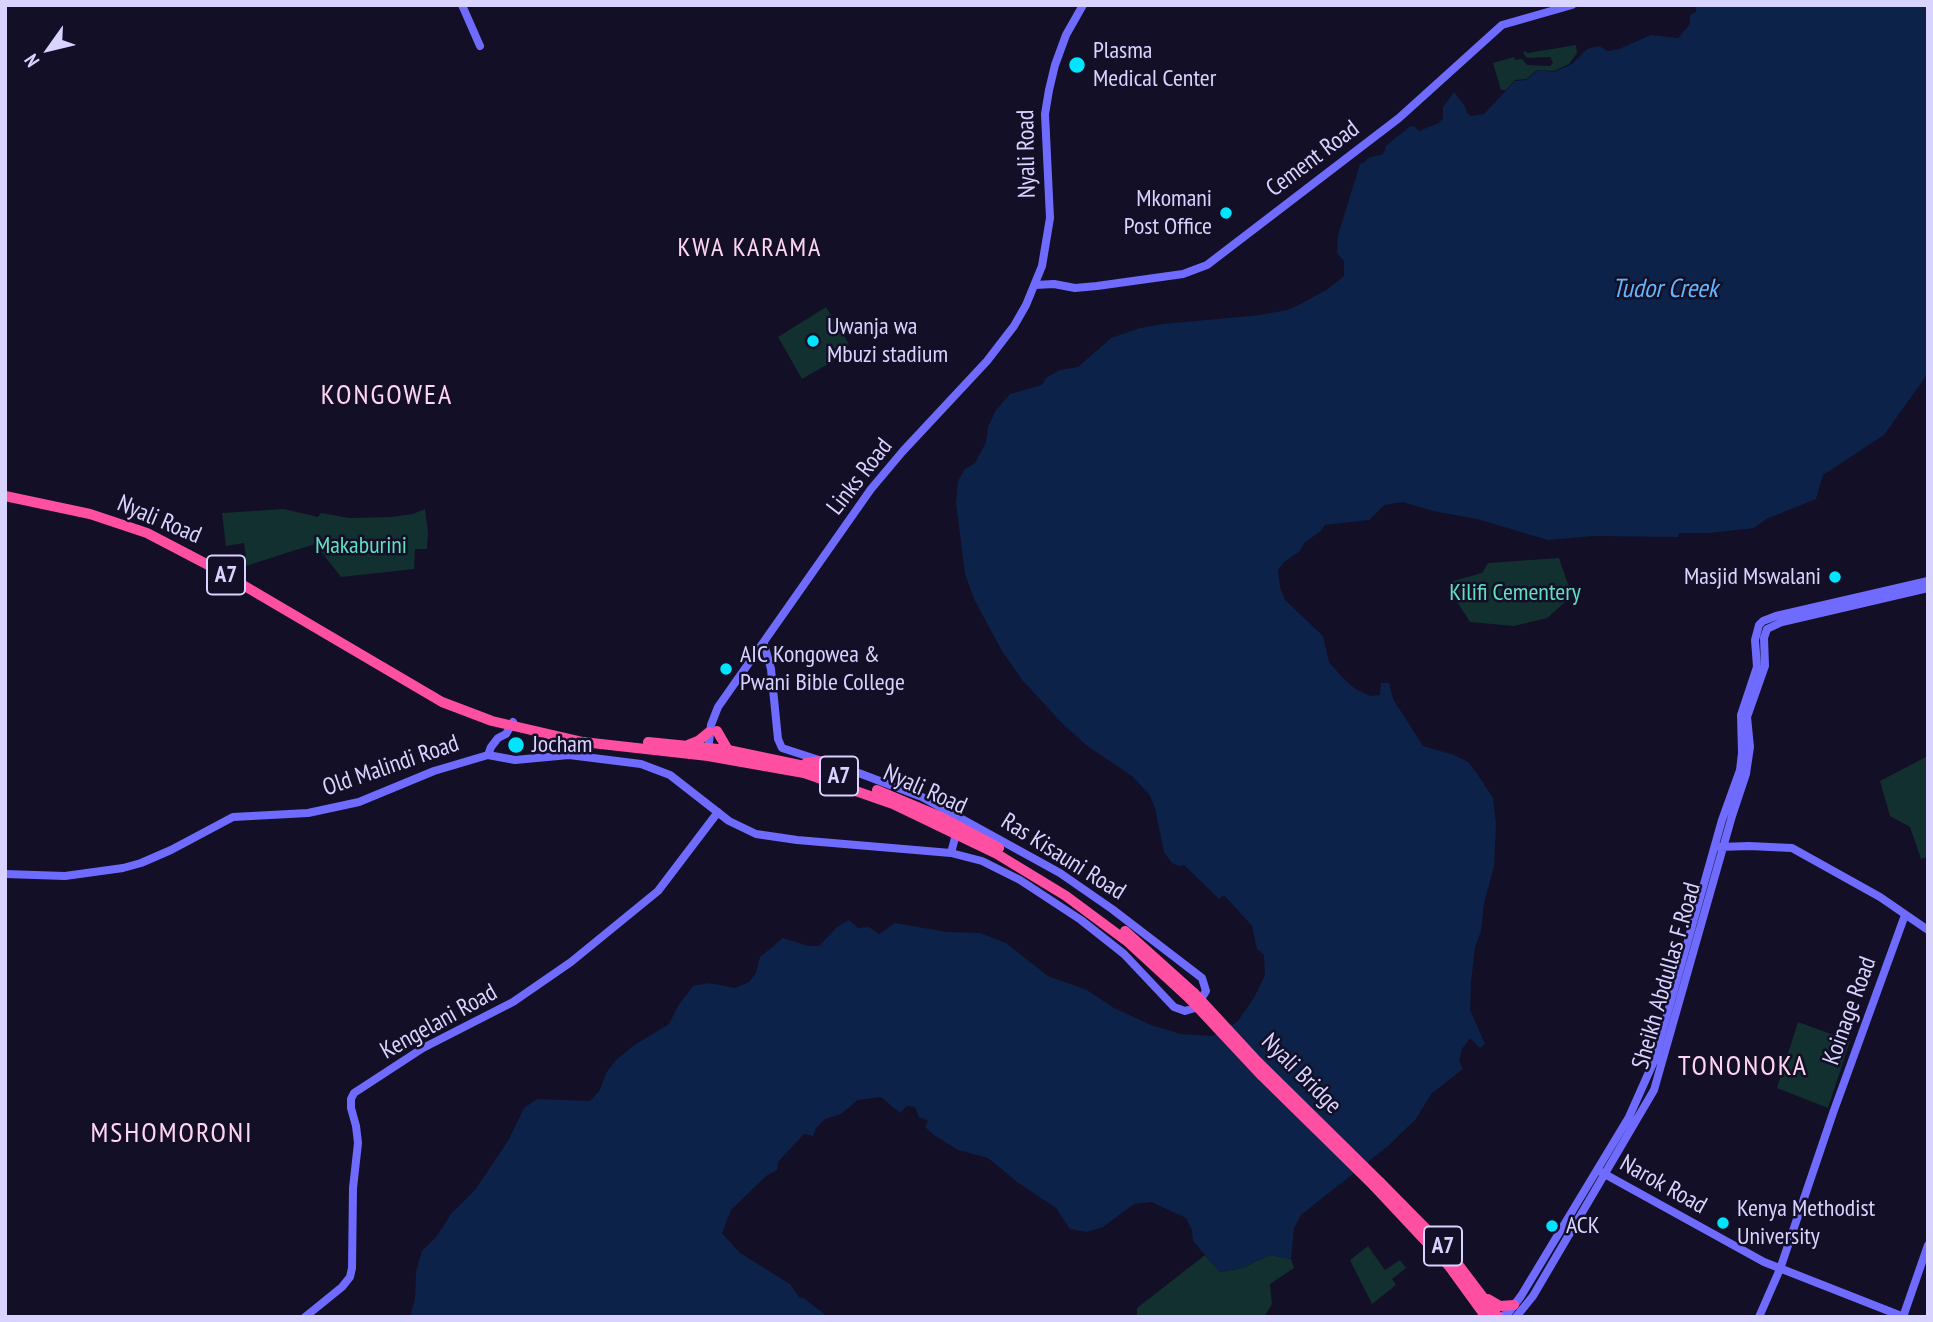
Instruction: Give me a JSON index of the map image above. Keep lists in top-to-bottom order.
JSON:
{
  "streets": {
    "highway": ["Nyali Road", "A7", "Nyali Bridge"],
    "main road": [
      "Cement Road",
      "Links Road",
      "Old Malindi Road",
      "Ras Kisauni Road",
      "Sheikh Abdullas F.Road",
      "Koinage Road",
      "Kengelani Road",
      "Narok Road"
    ]
  },
  "crossings": [
    ["Nyali Road", "Links Road"],
    ["Nyali Road", "Old Malindi Road"],
    ["Nyali Road", "Ras Kisauni Road"],
    ["Nyali Road", "Nyali Bridge"],
    ["Cement Road", "Links Road"],
    ["Links Road", "Ras Kisauni Road"],
    ["A7", "Sheikh Abdullas F.Road"],
    ["A7", "Nyali Bridge"],
    ["Sheikh Abdullas F.Road", "Narok Road"],
    ["Koinage Road", "Narok Road"]
  ],
  "districts": [
    "KWA KARAMA",
    "KONGOWEA",
    "TONONOKA",
    "MSHOMORONI"
  ],
  "water": ["Tudor Creek"],
  "parks": ["Makaburini", "Kilifi Cementery"],
  "places": [
    "Plasma Medical Center",
    "Mkomani Post Office",
    "Uwanja wa Mbuzi stadium",
    "Masjid Mswalani",
    "AIC Kongowea & Pwani Bible College",
    "Jocham",
    "Kenya Methodist University",
    "ACK"
  ],
  "north": "bottom left"
}
